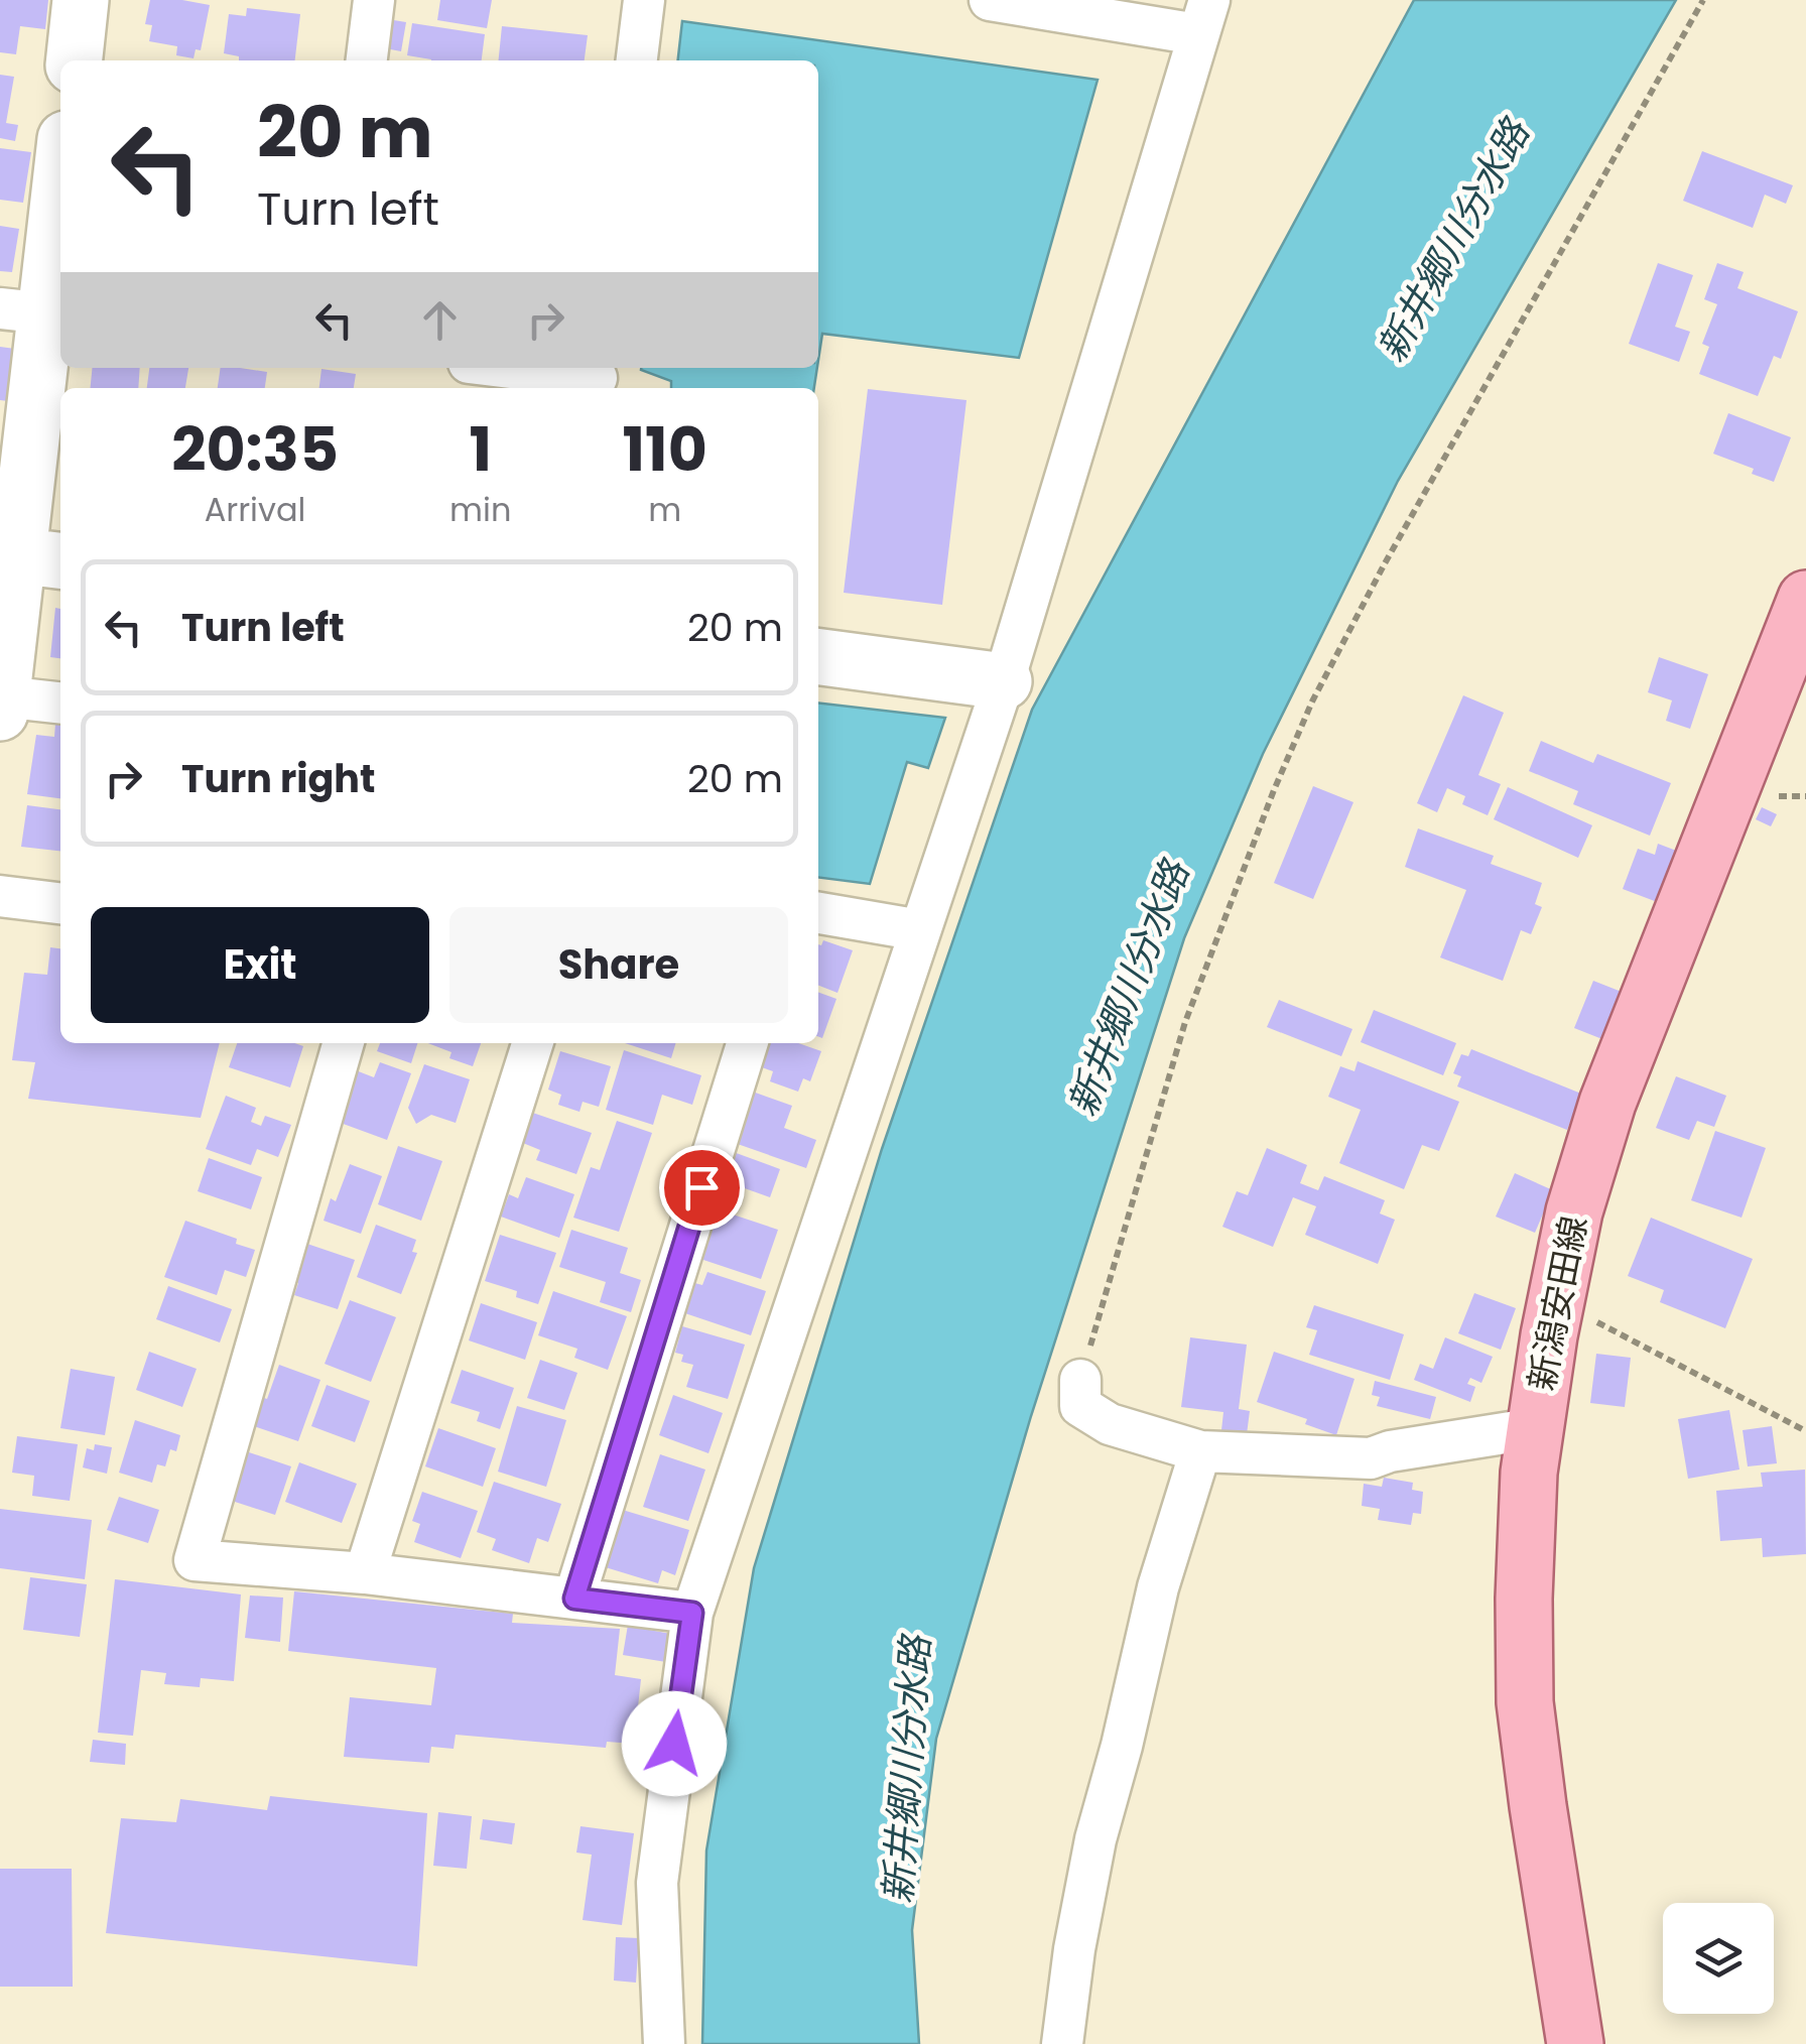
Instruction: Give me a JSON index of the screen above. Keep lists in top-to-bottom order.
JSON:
{
  "streets": {
    "main road": ["新潟安田線"]
  },
  "water": ["新井郷川分水路"],
  "page": {
    "turn": ["20 m", "Turn left"],
    "eta": [
      "20:35",
      "Arrival",
      "1",
      "min",
      "110",
      "m"
    ],
    "list": [
      {
        "name": "Turn left",
        "value": "20 m"
      },
      {
        "name": "Turn right",
        "value": "20 m"
      }
    ],
    "buttons": ["Exit", "Share"]
  }
}
